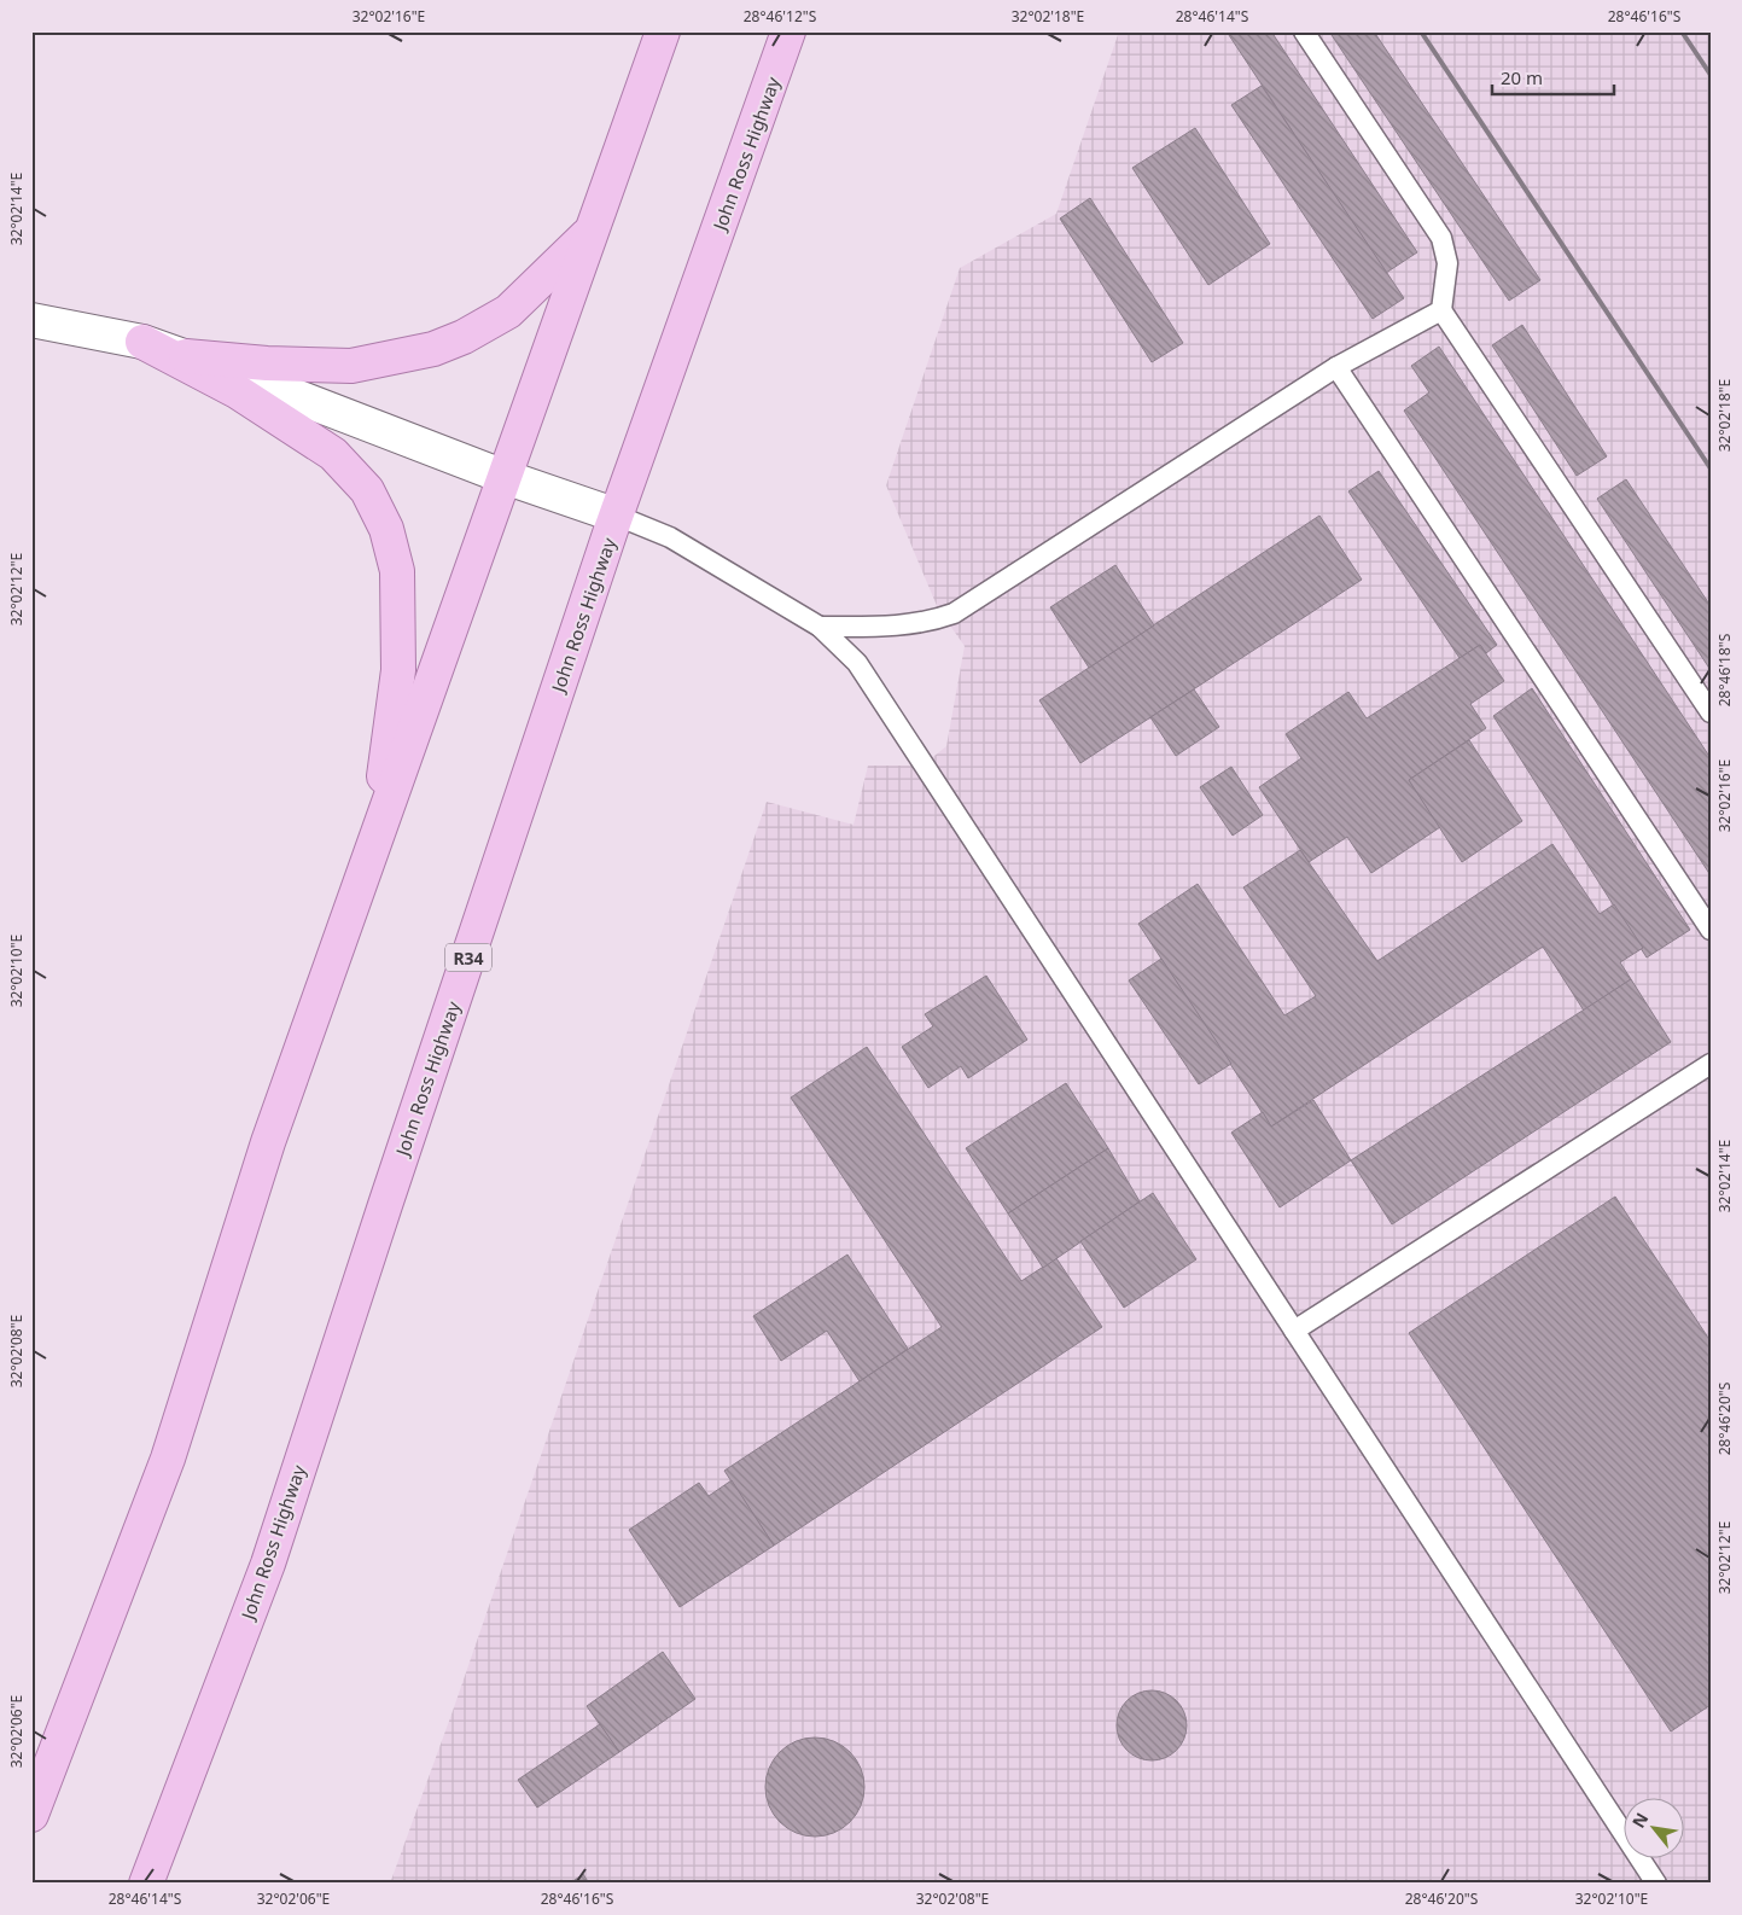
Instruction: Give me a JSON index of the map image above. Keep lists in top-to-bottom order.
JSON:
{
  "streets": {
    "main road": ["John Ross Highway", "R34"]
  },
  "scale_bar": "20 m",
  "north": "top left",
  "coordinates": [
    "32°02'16\"E",
    "28°46'12\"S",
    "32°02'18\"E",
    "28°46'14\"S",
    "28°46'16\"S",
    "32°02'14\"E",
    "32°02'12\"E",
    "28°46'18\"S",
    "32°02'10\"E",
    "32°02'08\"E",
    "28°46'20\"S",
    "32°02'06\"E"
  ]
}
